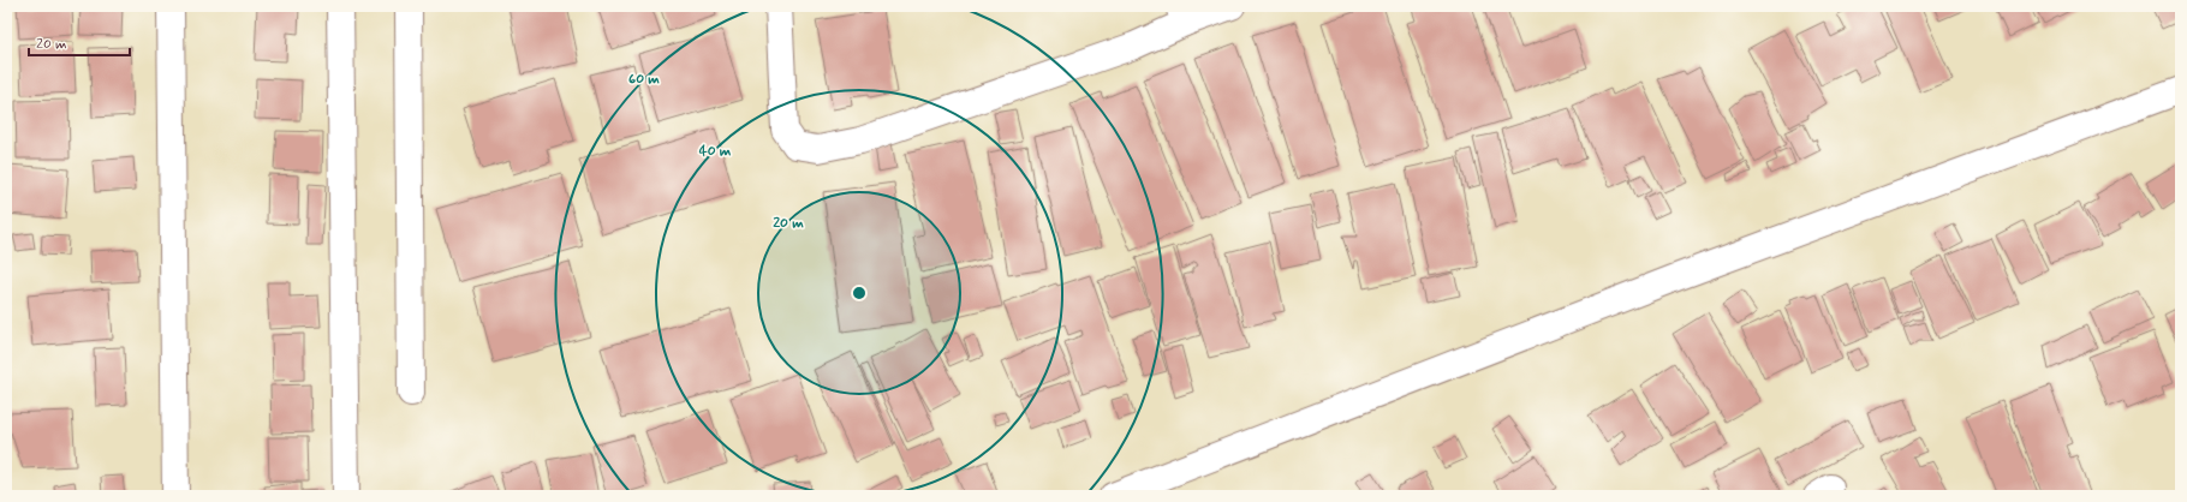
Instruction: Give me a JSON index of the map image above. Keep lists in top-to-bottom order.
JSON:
{
  "scale_bar": "20 m",
  "rings": ["60 m", "40 m", "20 m"]
}
